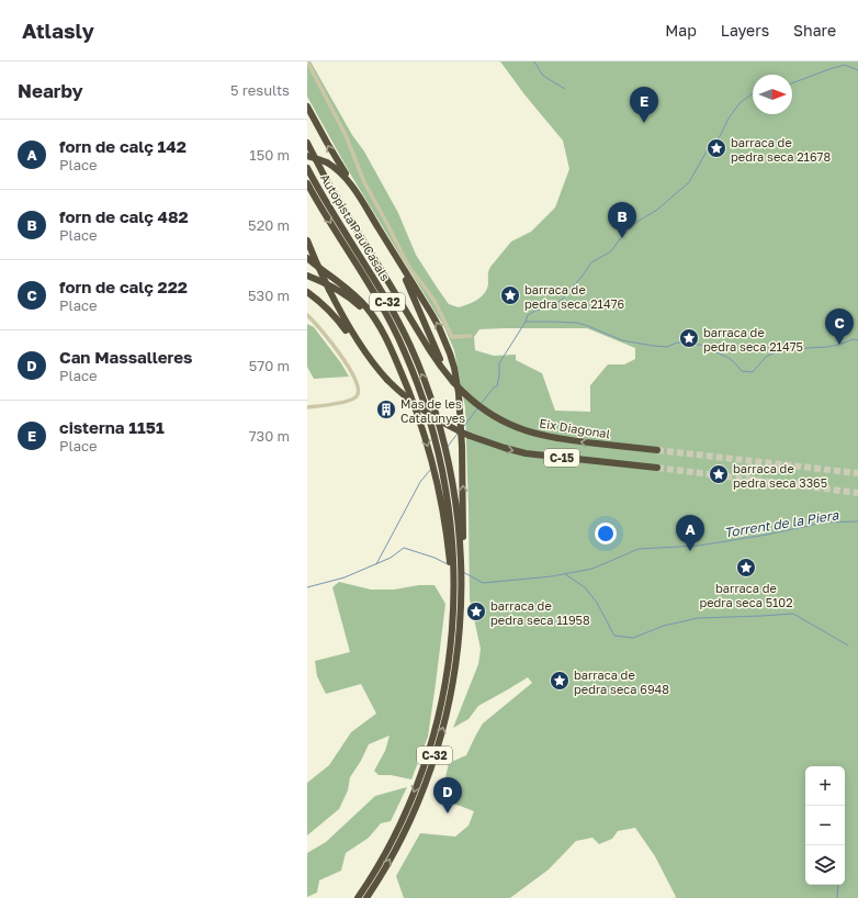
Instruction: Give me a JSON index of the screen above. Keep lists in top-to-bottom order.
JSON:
{
  "streets": {
    "highway": [
      "Autopista Pau Casals",
      "C-32",
      "Eix Diagonal",
      "C-15"
    ]
  },
  "crossings": [
    ["Autopista Pau Casals", "C-32"],
    ["Eix Diagonal", "C-15"]
  ],
  "water": ["Torrent de la Piera"],
  "places": {
    "place": [
      "barraca de pedra seca 21678",
      "barraca de pedra seca 21476",
      "barraca de pedra seca 21475",
      "barraca de pedra seca 3365",
      "barraca de pedra seca 5102",
      "barraca de pedra seca 11958",
      "barraca de pedra seca 6948"
    ],
    "building": ["Mas de les Catalunyes"]
  },
  "north": "right",
  "page": {
    "header": "Atlasly",
    "nav": ["Map", "Layers", "Share"],
    "heading": ["Nearby", "5 results"],
    "pins": [
      "E",
      "B",
      "C",
      "A",
      "D"
    ],
    "list": [
      {
        "mark": "A",
        "name": "forn de calç 142",
        "note": "Place",
        "value": "150 m"
      },
      {
        "mark": "B",
        "name": "forn de calç 482",
        "note": "Place",
        "value": "520 m"
      },
      {
        "mark": "C",
        "name": "forn de calç 222",
        "note": "Place",
        "value": "530 m"
      },
      {
        "mark": "D",
        "name": "Can Massalleres",
        "note": "Place",
        "value": "570 m"
      },
      {
        "mark": "E",
        "name": "cisterna 1151",
        "note": "Place",
        "value": "730 m"
      }
    ],
    "map_buttons": ["+", "−"]
  }
}
